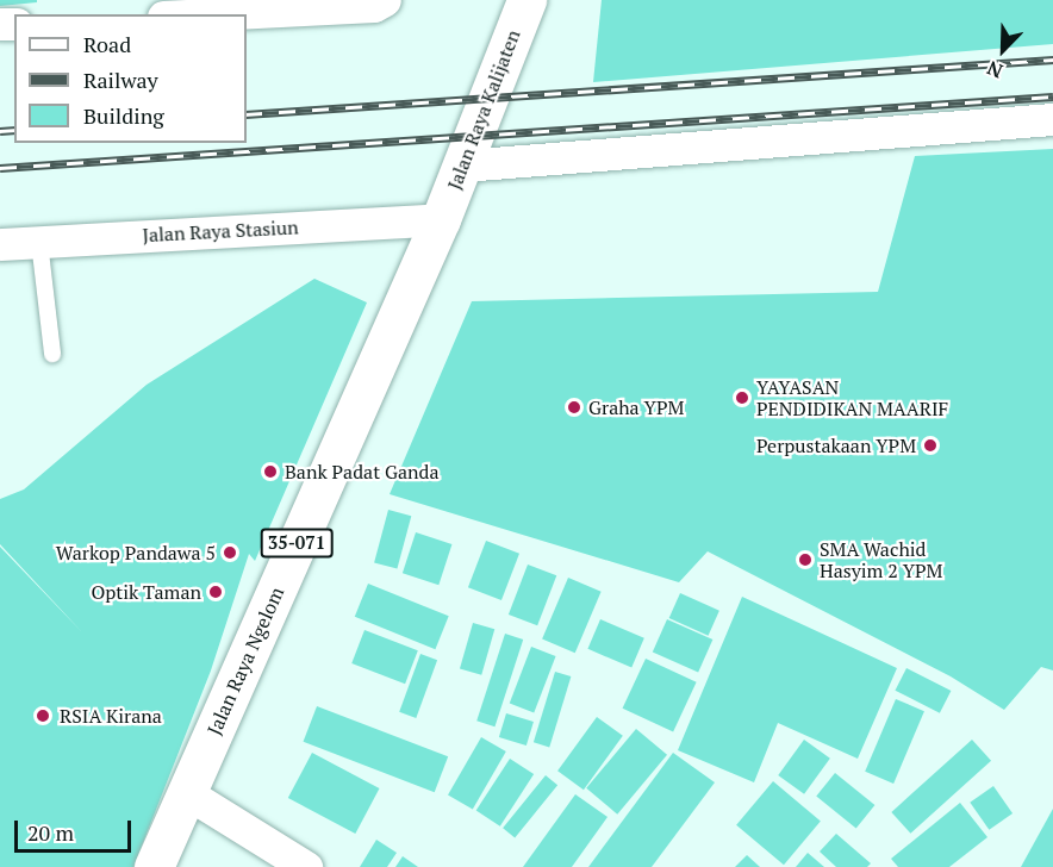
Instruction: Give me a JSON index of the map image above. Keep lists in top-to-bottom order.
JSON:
{
  "streets": {
    "main road": ["Jalan Raya Kalijaten", "35-071", "Jalan Raya Ngelom"],
    "street": ["Jalan Raya Stasiun"]
  },
  "crossings": [
    ["Jalan Raya Kalijaten", "Jalan Raya Stasiun"],
    ["Jalan Raya Kalijaten", "Jalan Raya Ngelom"],
    ["Jalan Raya Stasiun", "Jalan Raya Ngelom"]
  ],
  "places": [
    "YAYASAN PENDIDIKAN MAARIF",
    "Graha YPM",
    "Perpustakaan YPM",
    "Bank Padat Ganda",
    "Warkop Pandawa 5",
    "SMA Wachid Hasyim 2 YPM",
    "Optik Taman",
    "RSIA Kirana"
  ],
  "legend": ["Road", "Railway", "Building"],
  "scale_bar": "20 m",
  "north": "bottom left"
}
